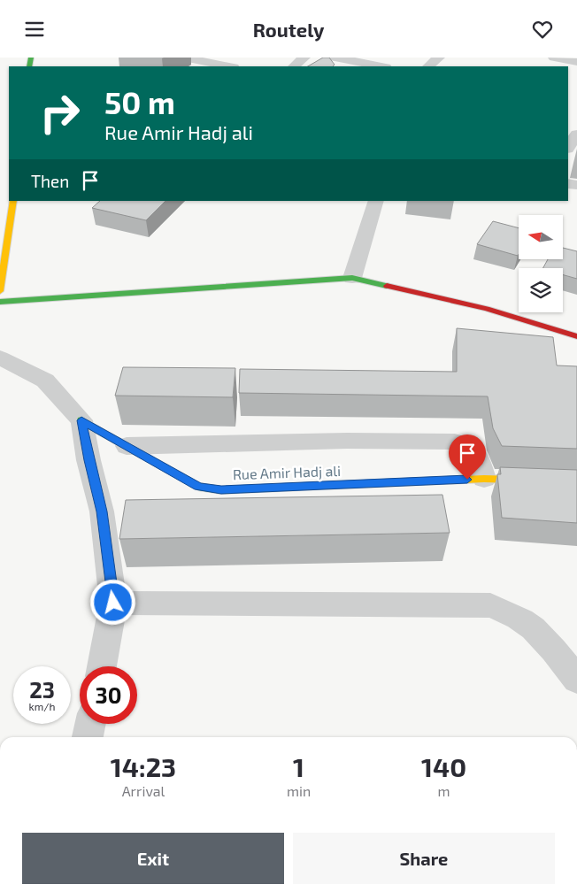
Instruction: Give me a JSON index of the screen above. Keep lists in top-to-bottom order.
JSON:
{
  "streets": {
    "street": ["Rue Amir Hadj ali"]
  },
  "north": "left",
  "page": {
    "header": "Routely",
    "turn": ["50 m", "Rue Amir Hadj ali"],
    "then": "Then",
    "speed": "23 km/h",
    "limit": "30",
    "eta": [
      "14:23",
      "Arrival",
      "1",
      "min",
      "140",
      "m"
    ],
    "buttons": ["Exit", "Share"]
  }
}
